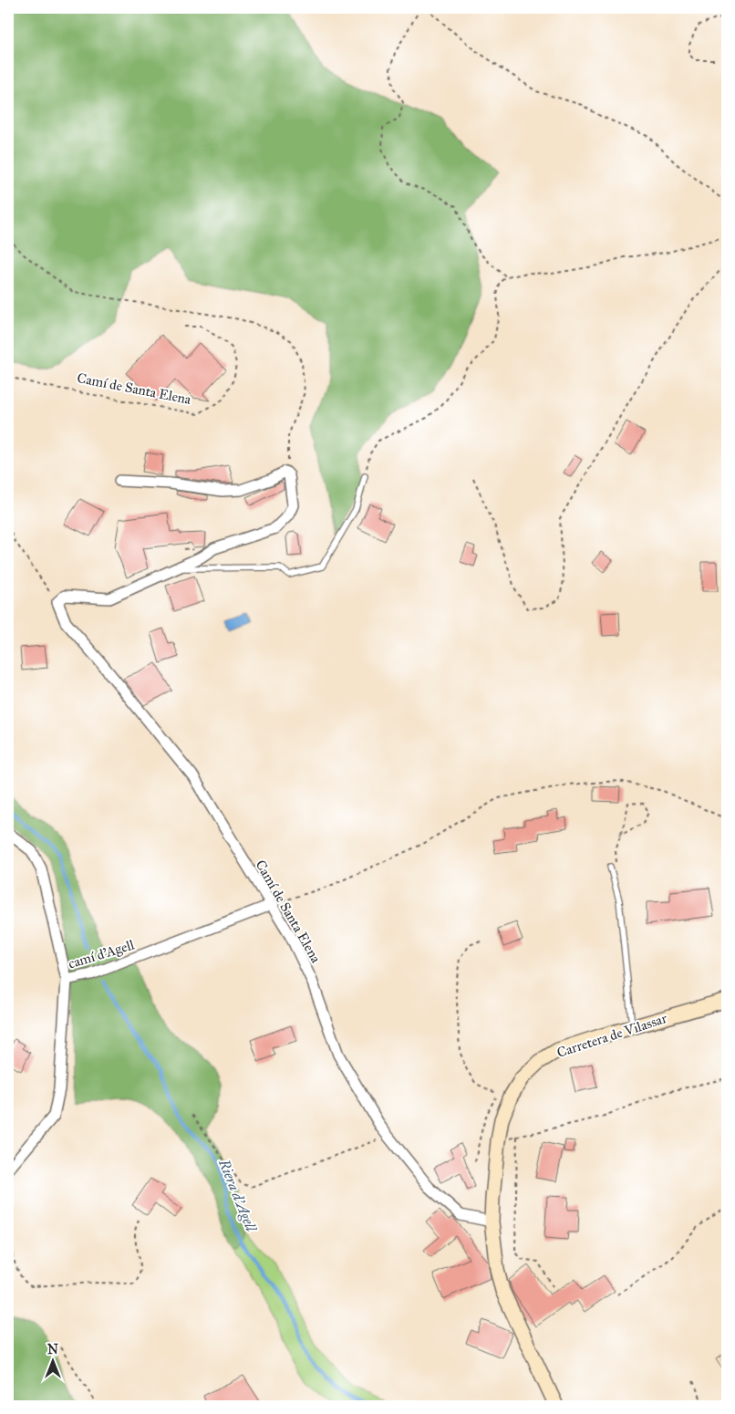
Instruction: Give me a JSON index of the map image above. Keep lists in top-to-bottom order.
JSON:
{
  "streets": {
    "street": ["Camí de Santa Elena", "camí d'Agell", "Carretera de Vilassar"]
  },
  "crossings": [
    ["Camí de Santa Elena", "camí d'Agell"],
    ["Camí de Santa Elena", "Carretera de Vilassar"]
  ],
  "water": ["Riera d'Agell"],
  "north": "top"
}
